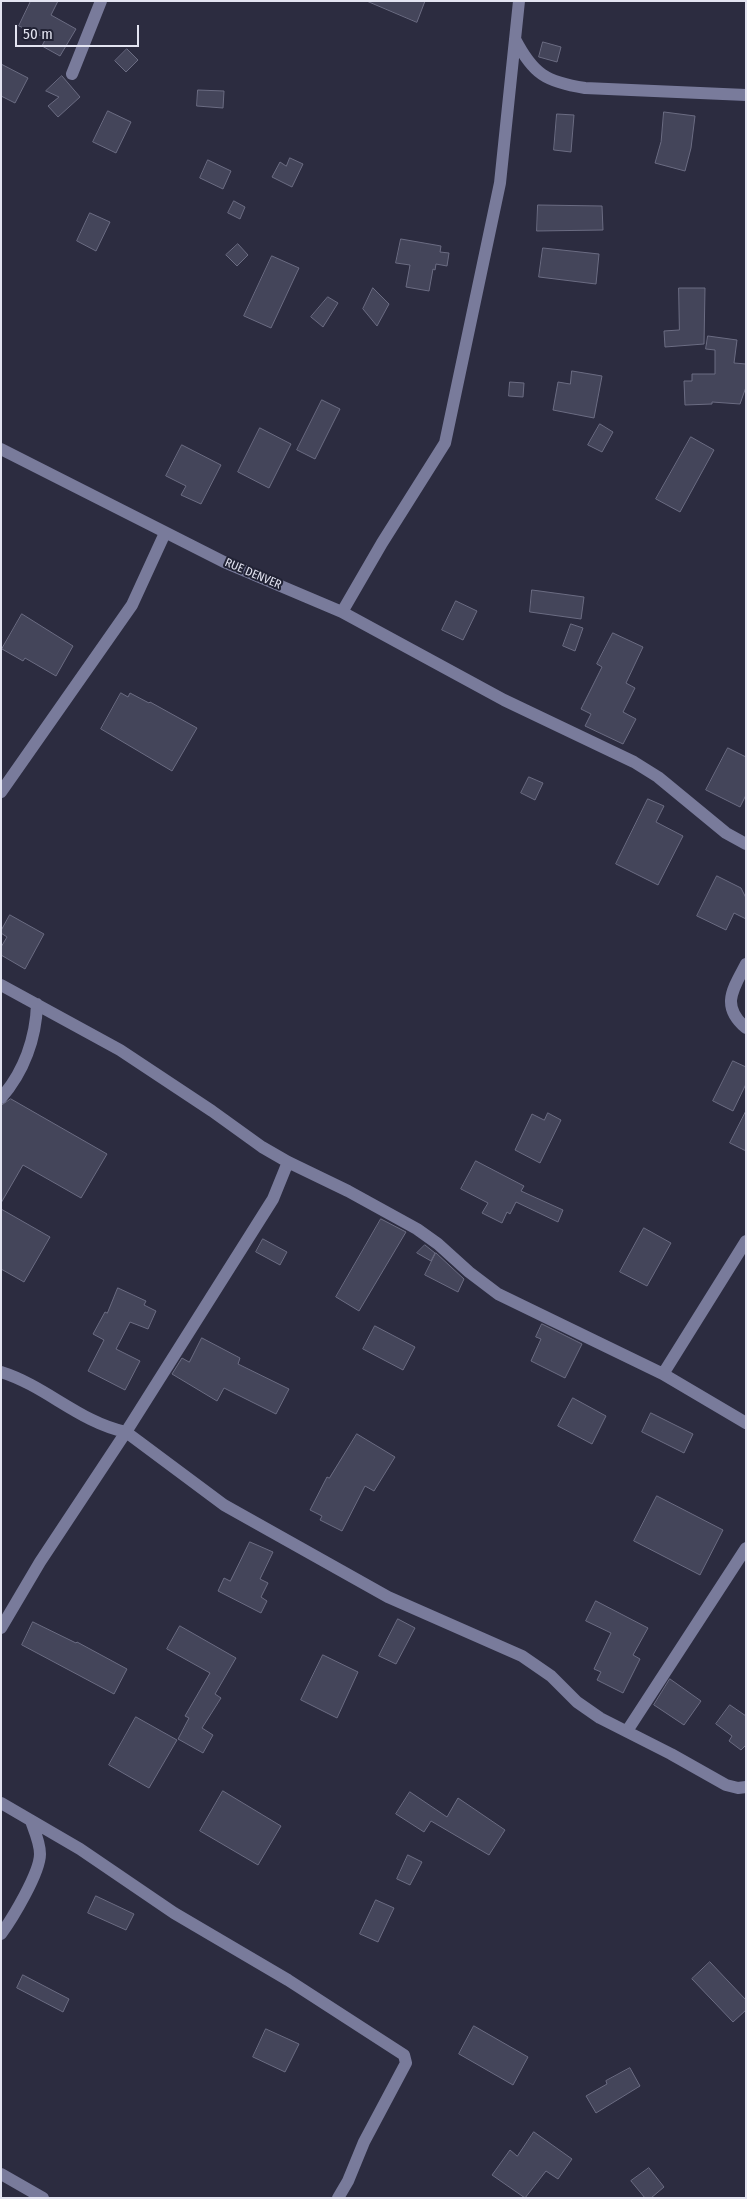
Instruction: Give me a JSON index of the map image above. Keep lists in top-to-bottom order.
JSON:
{
  "streets": {
    "street": ["RUE DENVER"]
  },
  "scale_bar": "50 m"
}
